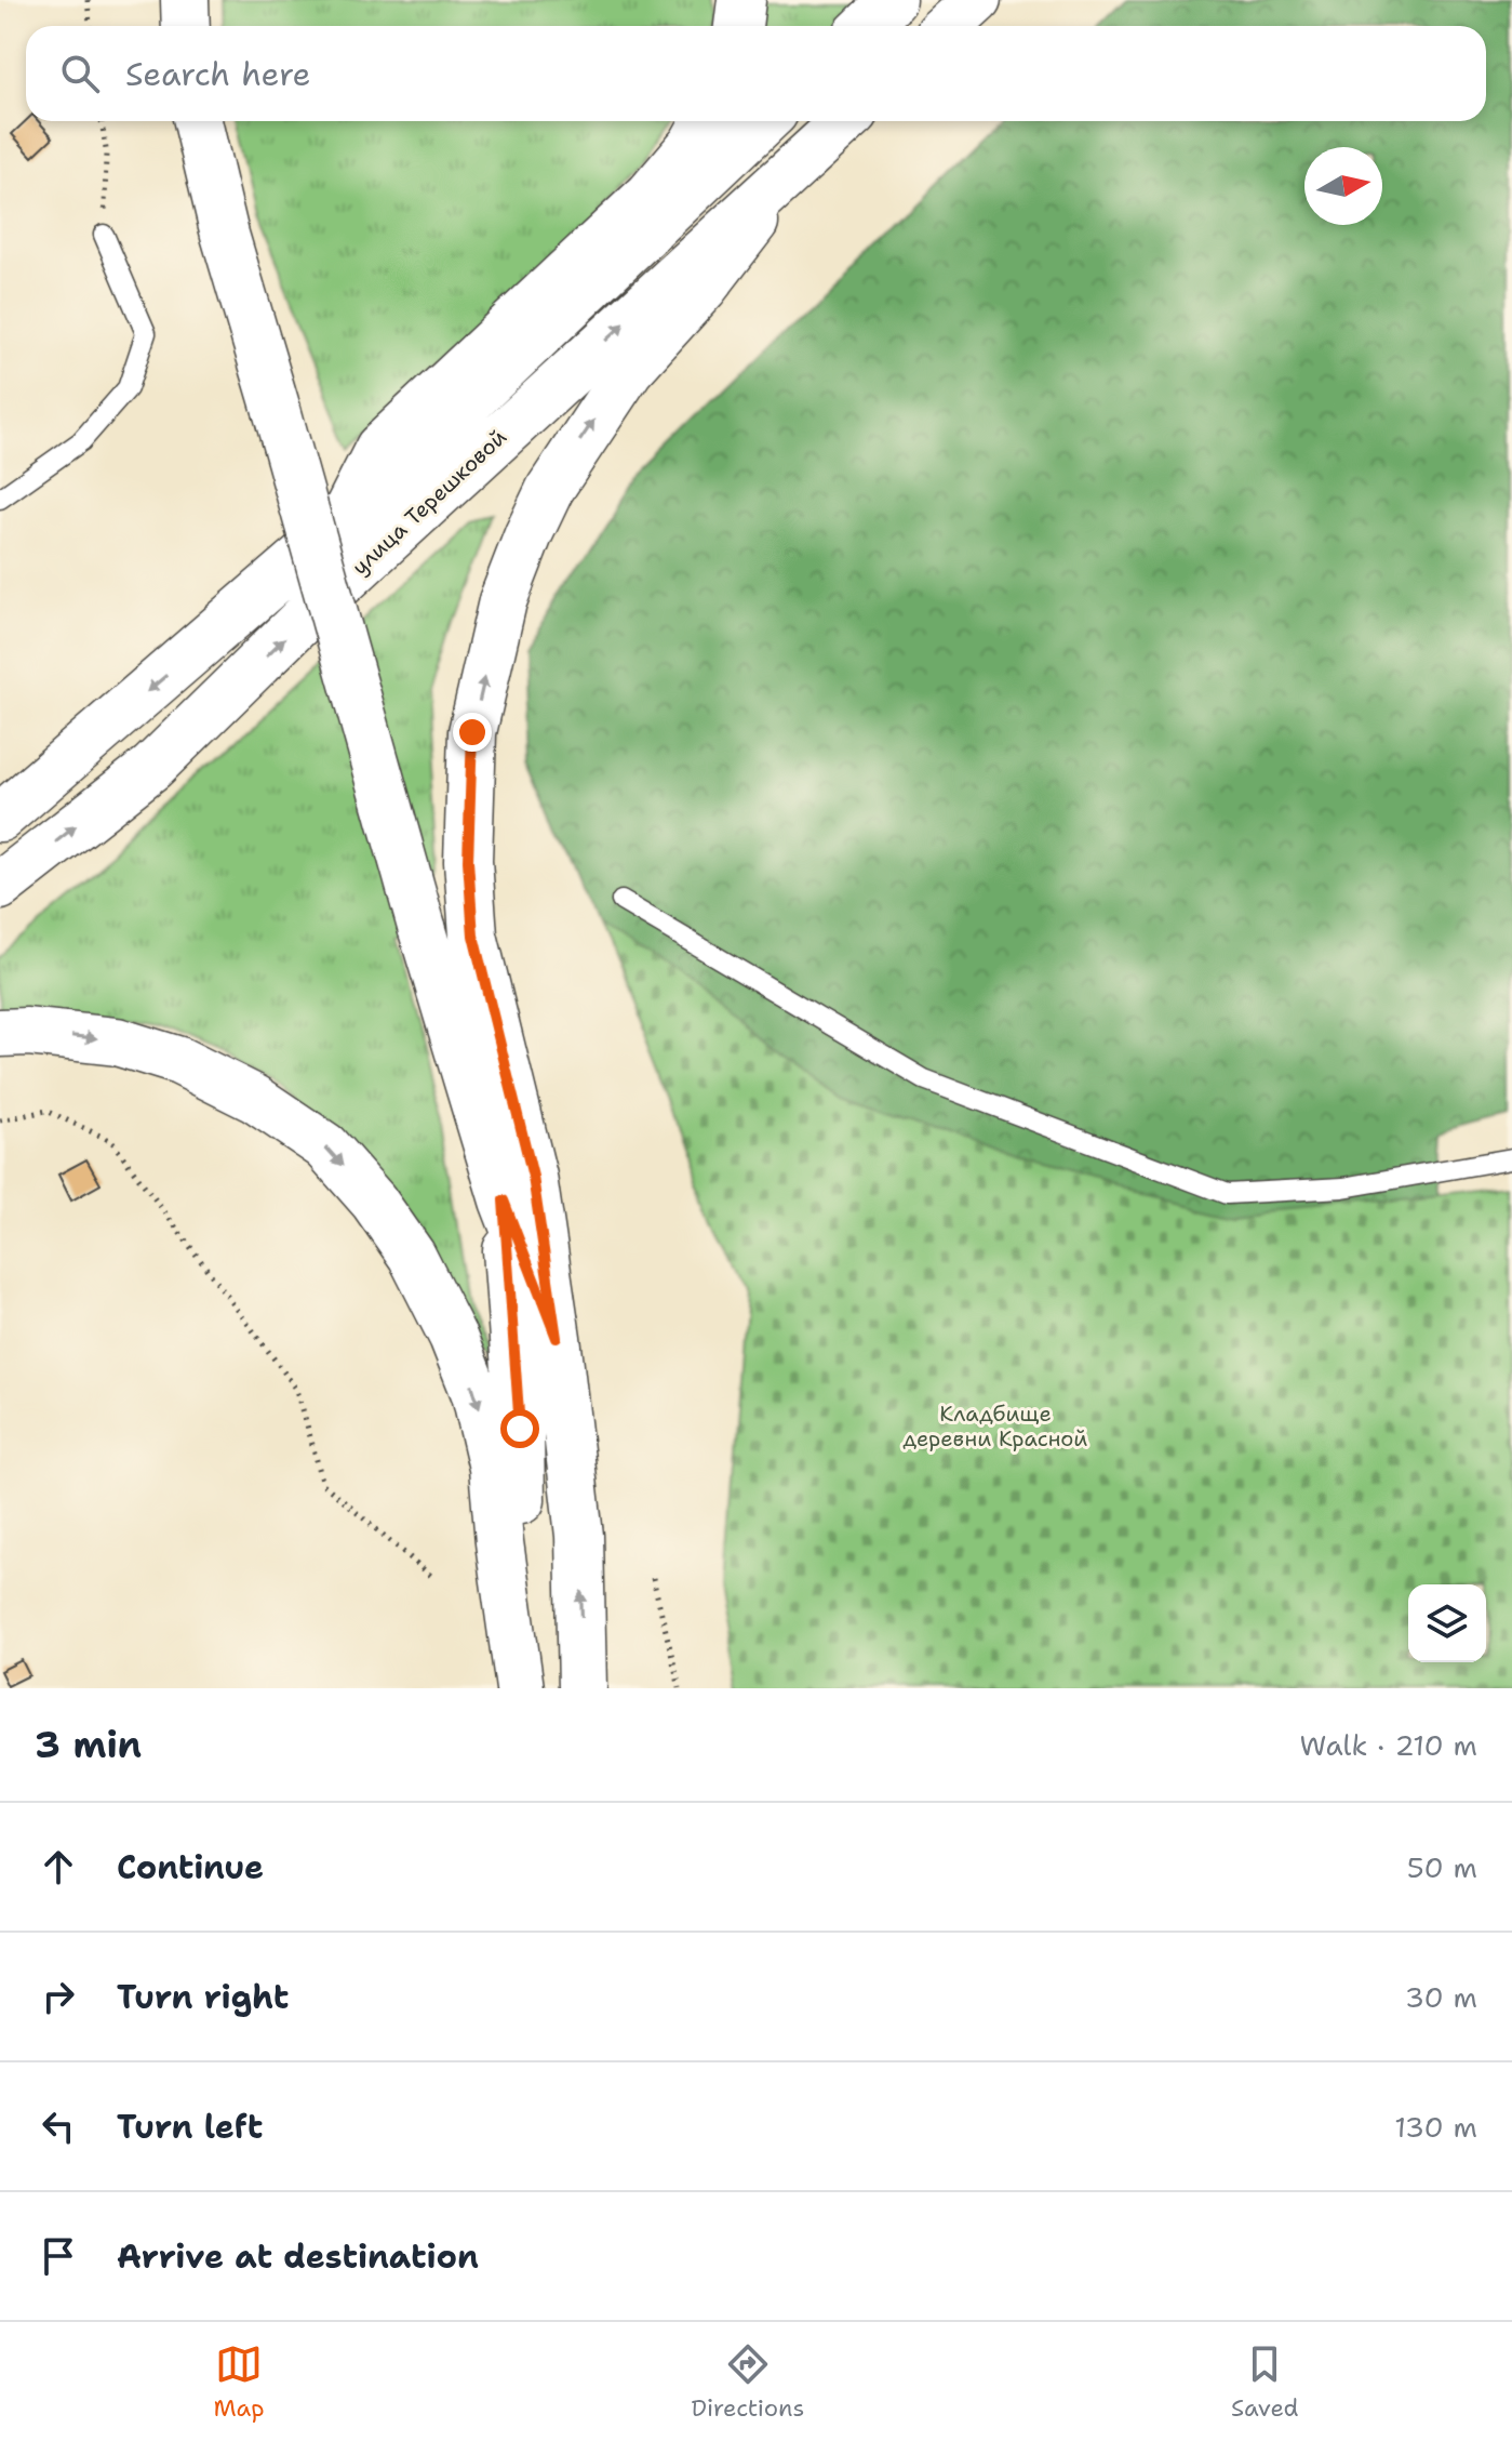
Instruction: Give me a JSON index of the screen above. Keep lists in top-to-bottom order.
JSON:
{
  "streets": {
    "main road": ["улица Терешковой"]
  },
  "parks": ["Кладбище деревни Красной"],
  "north": "right",
  "page": {
    "search": "Search here",
    "heading": ["3 min", "Walk · 210 m"],
    "list": [
      ["Continue", "50 m"],
      ["Turn right", "30 m"],
      ["Turn left", "130 m"],
      "Arrive at destination"
    ],
    "nav": ["Map", "Directions", "Saved"]
  }
}
